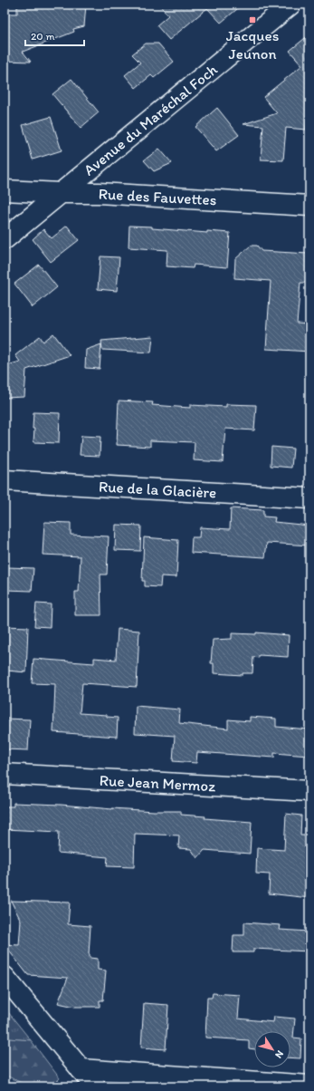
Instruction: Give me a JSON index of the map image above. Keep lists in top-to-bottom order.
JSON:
{
  "streets": {
    "street": [
      "Avenue du Maréchal Foch",
      "Rue des Fauvettes",
      "Rue de la Glacière",
      "Rue Jean Mermoz"
    ]
  },
  "crossings": [
    ["Avenue du Maréchal Foch", "Rue des Fauvettes"]
  ],
  "places": {
    "transit": ["Jacques Jeunon"]
  },
  "scale_bar": "20 m",
  "north": "bottom right"
}
